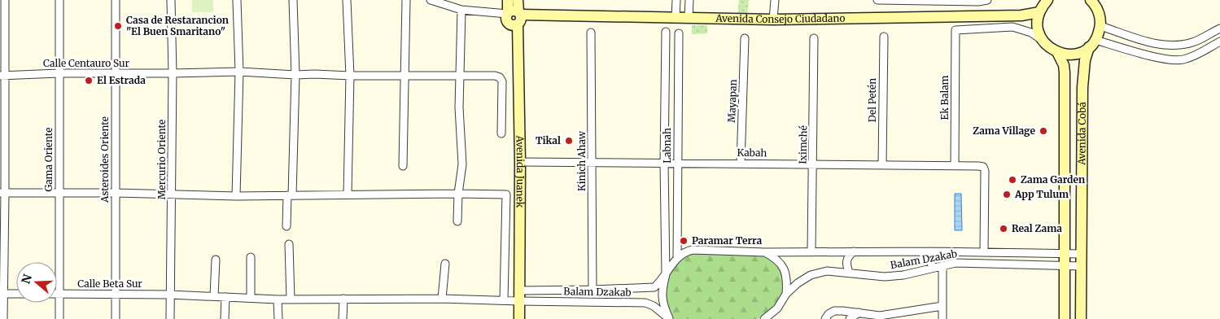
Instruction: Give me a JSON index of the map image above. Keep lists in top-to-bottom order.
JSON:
{
  "streets": {
    "street": [
      "Avenida Consejo Ciudadano",
      "Calle Centauro Sur",
      "Ek Balam",
      "Del Petén",
      "Mayapan",
      "Avenida Cobá",
      "Iximché",
      "Labnah",
      "Kabah",
      "Gama Oriente",
      "Asteroides Oriente",
      "Mercurio Oriente",
      "Kinich Ahaw",
      "Avenida Juanek",
      "Balam Dzakab",
      "Calle Beta Sur"
    ]
  },
  "crossings": [
    ["Avenida Consejo Ciudadano", "Avenida Juanek"],
    ["Calle Centauro Sur", "Gama Oriente"],
    ["Calle Centauro Sur", "Asteroides Oriente"],
    ["Calle Centauro Sur", "Mercurio Oriente"],
    ["Ek Balam", "Kabah"],
    ["Del Petén", "Kabah"],
    ["Mayapan", "Kabah"],
    ["Avenida Cobá", "Balam Dzakab"],
    ["Iximché", "Kabah"],
    ["Labnah", "Kabah"],
    ["Kabah", "Kinich Ahaw"],
    ["Kabah", "Avenida Juanek"],
    ["Gama Oriente", "Calle Beta Sur"],
    ["Asteroides Oriente", "Calle Beta Sur"],
    ["Mercurio Oriente", "Calle Beta Sur"],
    ["Avenida Juanek", "Balam Dzakab"],
    ["Balam Dzakab", "Calle Beta Sur"]
  ],
  "places": [
    "Casa de Restarancion \"El Buen Smaritano\"",
    "El Estrada",
    "Zama Village",
    "Tikal",
    "Zama Garden",
    "App Tulum",
    "Real Zama",
    "Paramar Terra"
  ],
  "north": "left"
}
